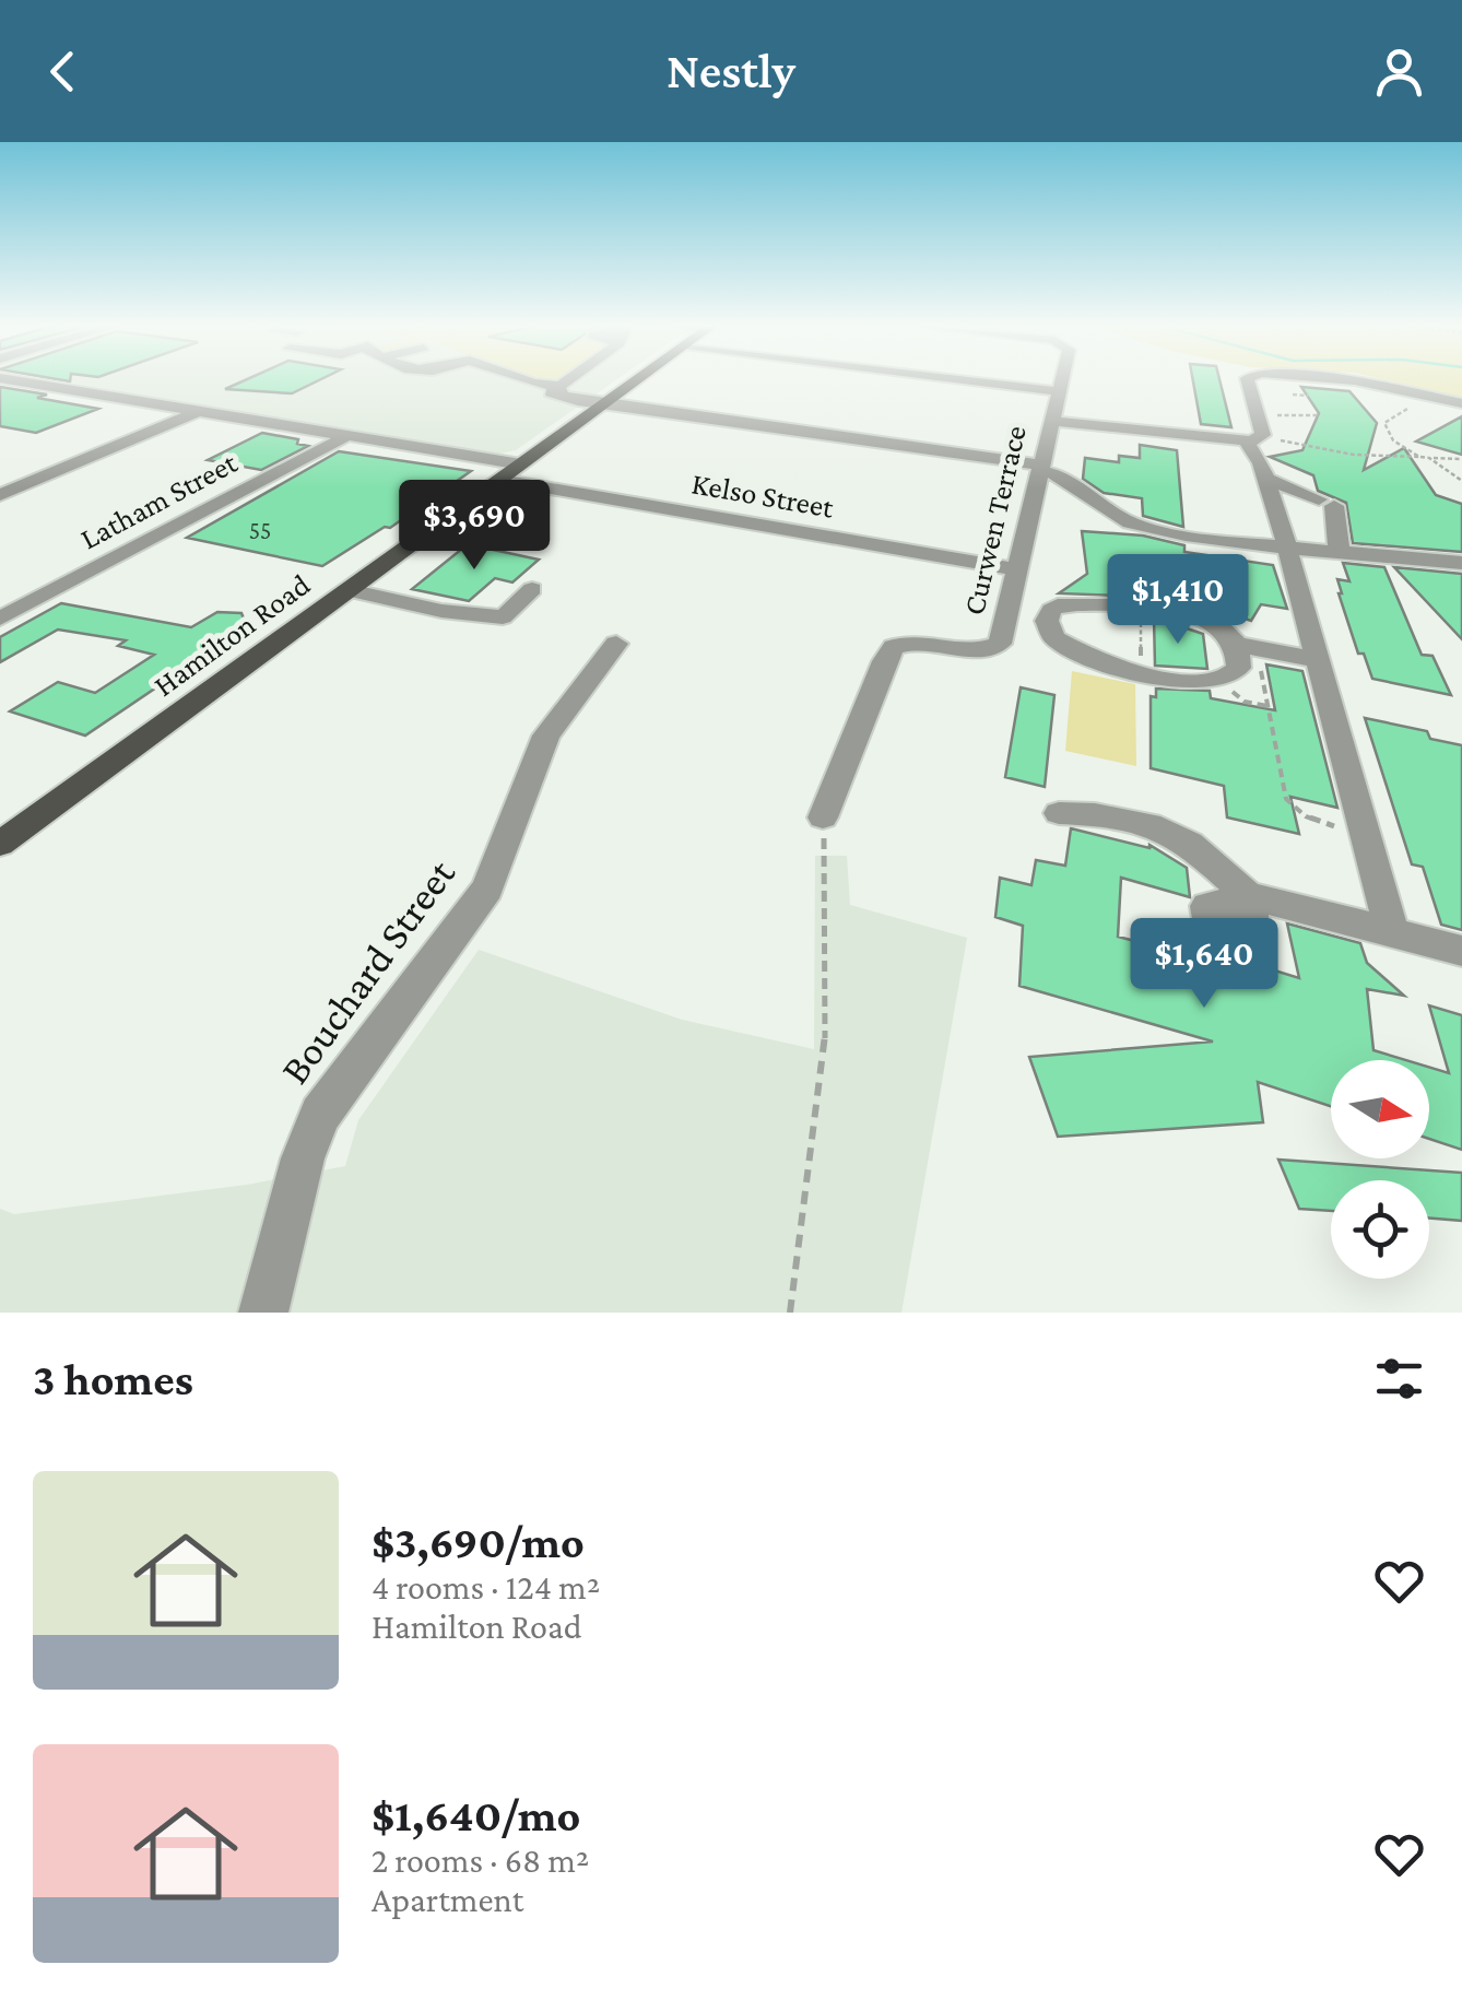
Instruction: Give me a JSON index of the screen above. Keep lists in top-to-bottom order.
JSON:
{
  "streets": {
    "main road": ["Hamilton Road"],
    "street": [
      "Kelso Street",
      "Latham Street",
      "Curwen Terrace",
      "Bouchard Street"
    ]
  },
  "crossings": [
    ["Kelso Street", "Latham Street"],
    ["Kelso Street", "Curwen Terrace"],
    ["Kelso Street", "Hamilton Road"]
  ],
  "house_numbers": ["55"],
  "north": "right",
  "page": {
    "header": "Nestly",
    "price": ["$3,690", "$1,410", "$1,640"],
    "heading": "3 homes",
    "list": [
      {
        "name": "$3,690/mo",
        "note": "4 rooms · 124 m² · Hamilton Road"
      },
      {
        "name": "$1,640/mo",
        "note": "2 rooms · 68 m² · Apartment"
      }
    ]
  }
}
